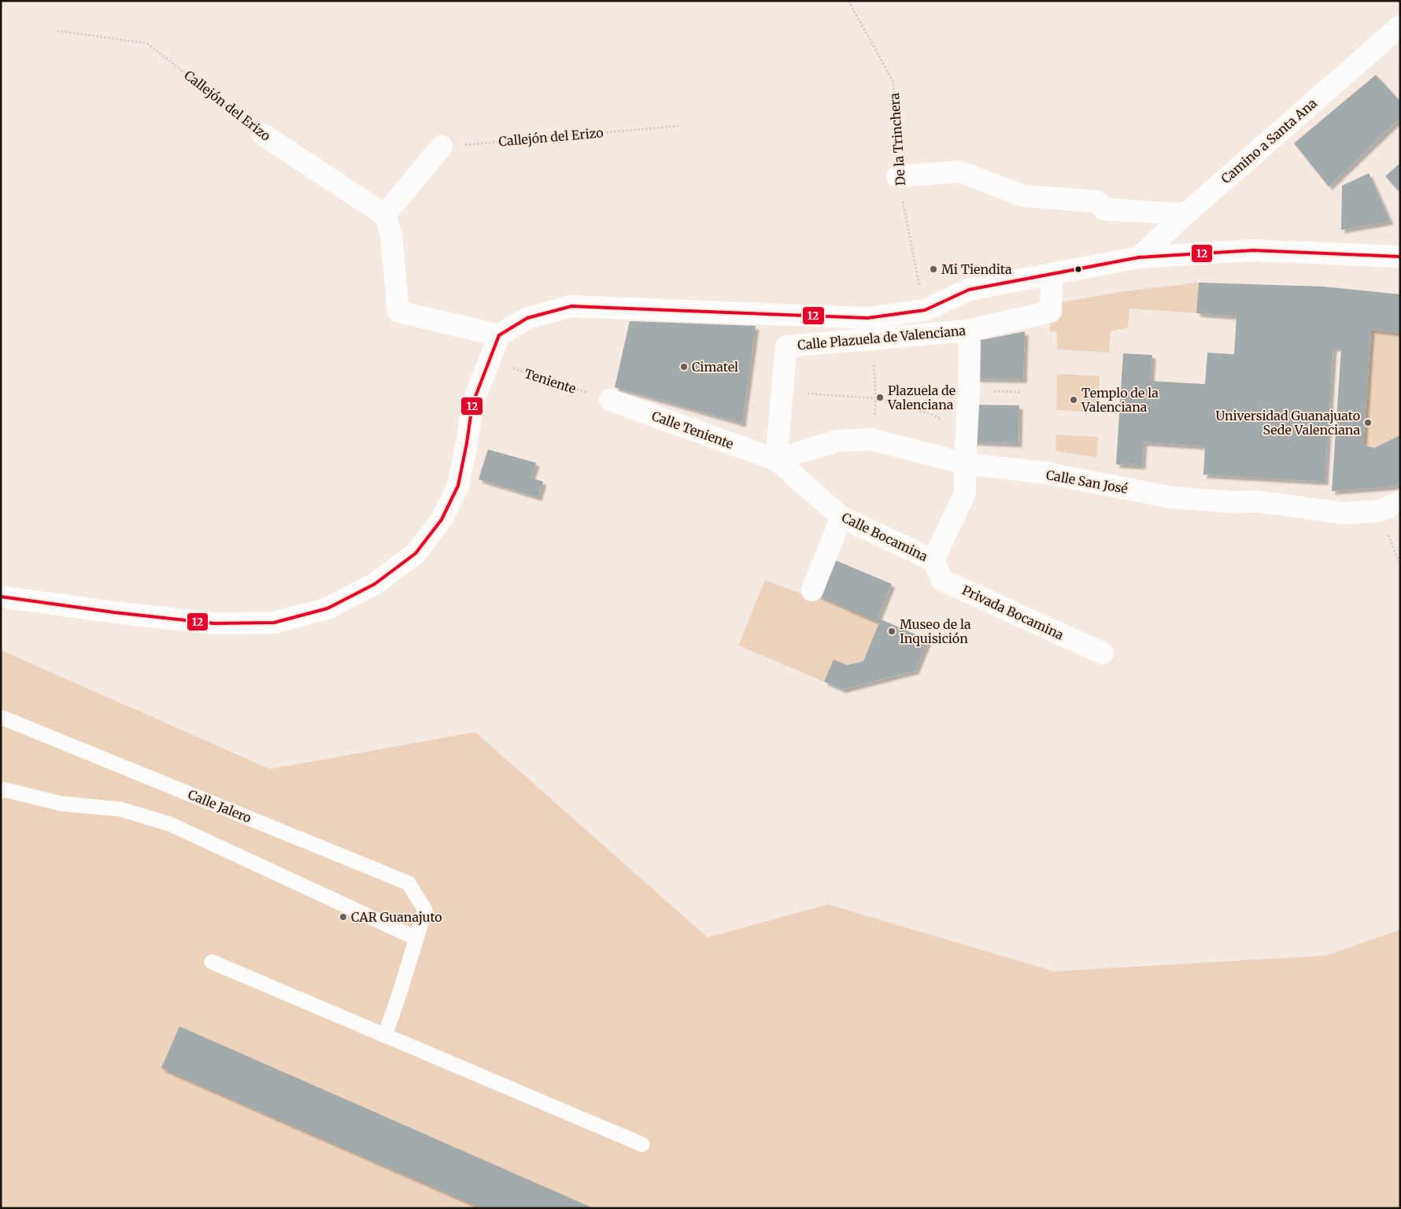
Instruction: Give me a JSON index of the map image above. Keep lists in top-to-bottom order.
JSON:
{
  "streets": {
    "street": [
      "Callejón del Erizo",
      "Camino a Santa Ana",
      "Calle Plazuela de Valenciana",
      "Calle Teniente",
      "Calle San José",
      "Calle Bocamina",
      "Privada Bocamina"
    ],
    "lane": ["Calle Jalero"],
    "path": ["De la Trinchera", "Teniente"]
  },
  "crossings": [
    ["Calle Plazuela de Valenciana", "Calle Teniente"],
    ["Calle Plazuela de Valenciana", "Calle San José"],
    ["Calle Plazuela de Valenciana", "Calle Bocamina"],
    ["Teniente", "Calle Teniente"],
    ["Calle Teniente", "Calle San José"],
    ["Calle Teniente", "Calle Bocamina"],
    ["Calle San José", "Calle Bocamina"],
    ["Calle Bocamina", "Privada Bocamina"]
  ],
  "places": [
    "Mi Tiendita",
    "Cimatel",
    "Plazuela de Valenciana",
    "Templo de la Valenciana",
    "Universidad Guanajuato Sede Valenciana",
    "Museo de la Inquisición",
    "CAR Guanajuto"
  ],
  "lines": ["transit line 12"]
}
